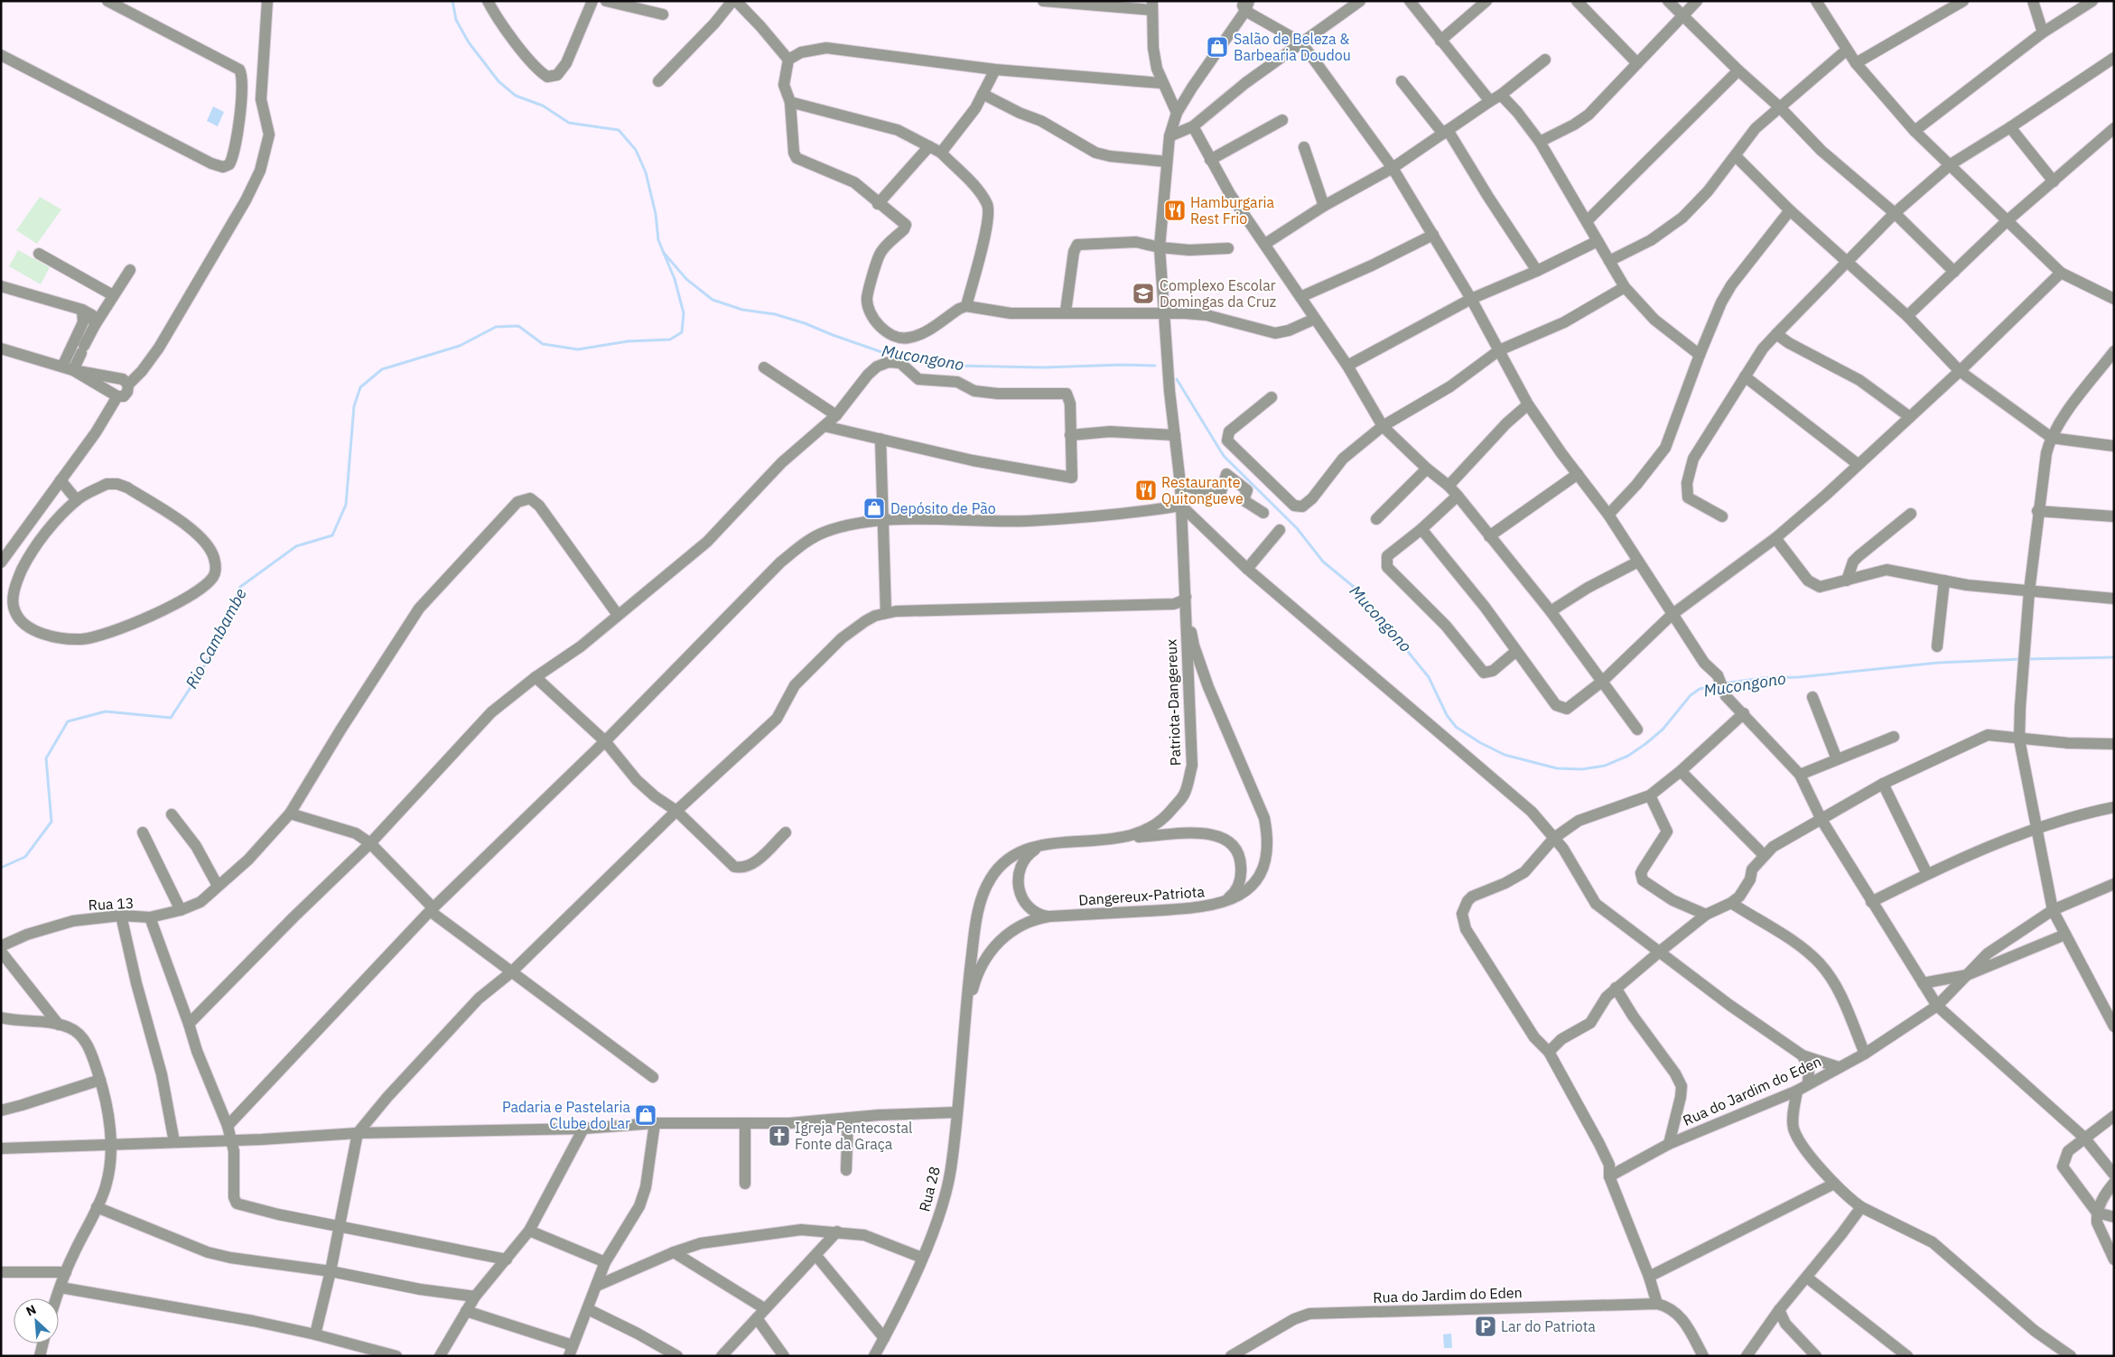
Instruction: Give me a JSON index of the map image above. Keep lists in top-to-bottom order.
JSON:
{
  "streets": {
    "street": [
      "Patriota-Dangereux",
      "Dangereux-Patriota",
      "Rua 13",
      "Rua do Jardim do Eden",
      "Rua 28"
    ]
  },
  "crossings": [
    ["Patriota-Dangereux", "Dangereux-Patriota"],
    ["Patriota-Dangereux", "Rua 28"],
    ["Dangereux-Patriota", "Rua 28"]
  ],
  "water": ["Mucongono", "Rio Cambambe"],
  "places": {
    "shop": ["Salão de Beleza & Barbearia Doudou", "Depósito de Pão", "Padaria e Pastelaria Clube do Lar"],
    "restaurant": ["Hamburgaria Rest Frio", "Restaurante Quitongueve"],
    "school or university": ["Complexo Escolar Domingas da Cruz"],
    "church": ["Igreja Pentecostal Fonte da Graça"],
    "parking": ["Lar do Patriota"]
  },
  "north": "top left"
}
